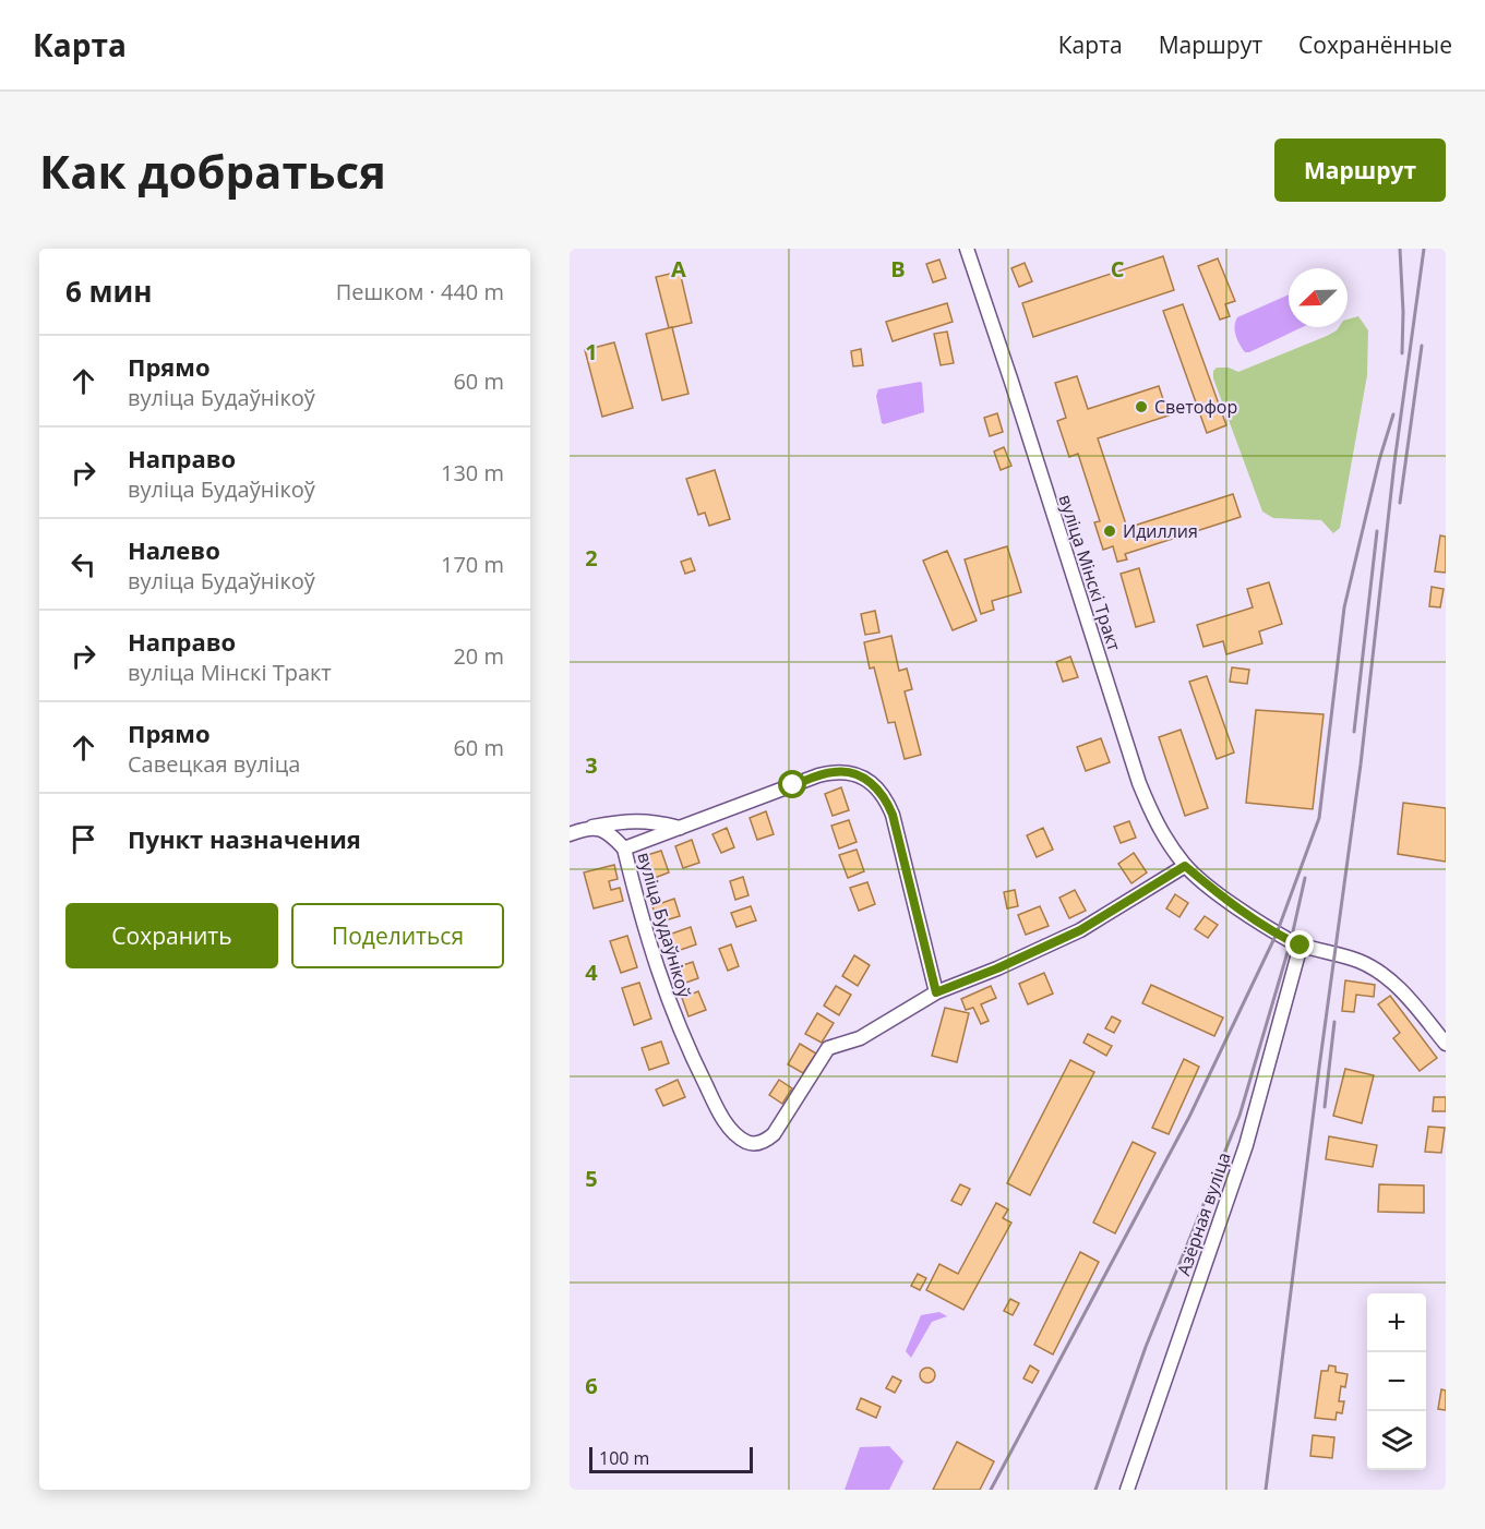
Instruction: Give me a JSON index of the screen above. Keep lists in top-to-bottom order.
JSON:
{
  "streets": {
    "street": ["вуліца Мінскі Тракт", "вуліца Будаўнікоў", "Азёрная вуліца"]
  },
  "crossings": [
    ["вуліца Мінскі Тракт", "вуліца Будаўнікоў"],
    ["вуліца Мінскі Тракт", "Азёрная вуліца"]
  ],
  "places": ["Светофор", "Идиллия"],
  "scale_bar": "100 m",
  "north": "bottom left",
  "page": {
    "header": "Карта",
    "nav": ["Карта", "Маршрут", "Сохранённые"],
    "buttons": [
      "Маршрут",
      ["Сохранить", "Поделиться"]
    ],
    "title": "Как добраться",
    "heading": ["6 мин", "Пешком · 440 m"],
    "list": [
      ["Прямо", "вуліца Будаўнікоў", "60 m"],
      ["Направо", "вуліца Будаўнікоў", "130 m"],
      ["Налево", "вуліца Будаўнікоў", "170 m"],
      ["Направо", "вуліца Мінскі Тракт", "20 m"],
      ["Прямо", "Савецкая вуліца", "60 m"],
      "Пункт назначения"
    ],
    "map_buttons": ["+", "−"],
    "scale": "100 m"
  },
  "grid": {
    "columns": ["A", "B", "C"],
    "rows": [
      "1",
      "2",
      "3",
      "4",
      "5",
      "6"
    ]
  }
}
